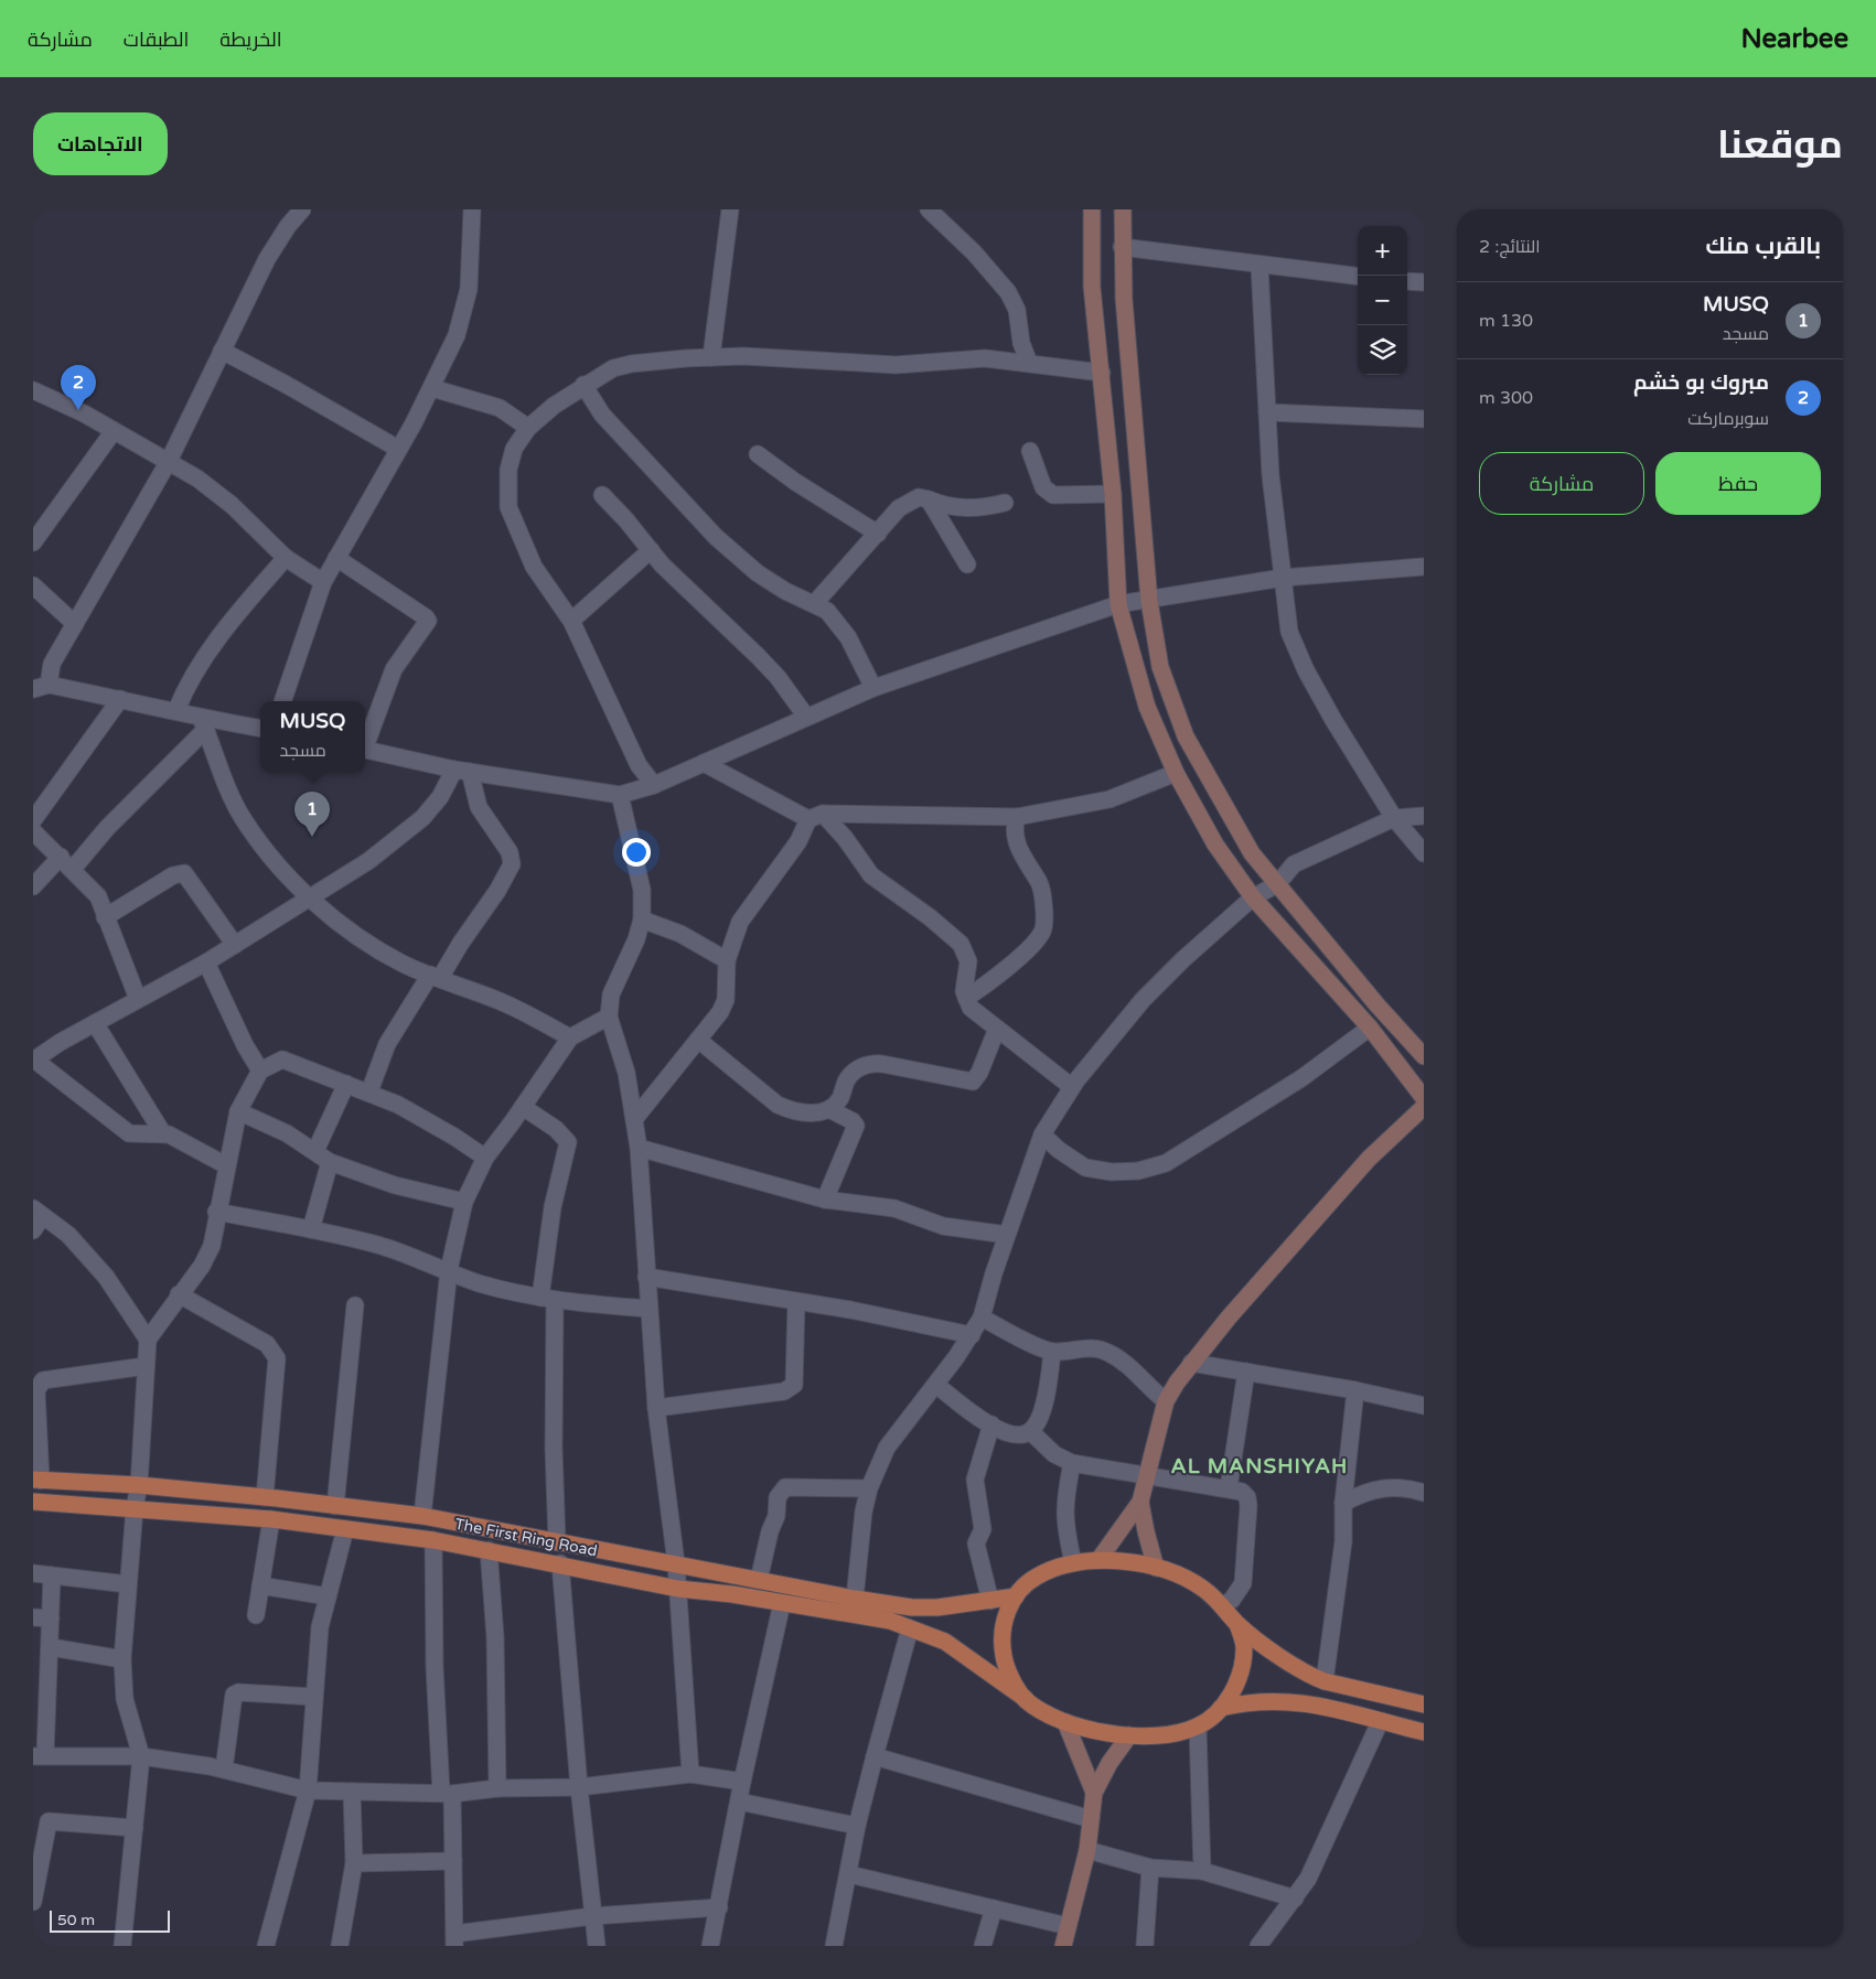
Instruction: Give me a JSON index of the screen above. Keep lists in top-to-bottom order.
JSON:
{
  "streets": {
    "main road": ["The First Ring Road"]
  },
  "districts": ["AL MANSHIYAH"],
  "scale_bar": "50 m",
  "page": {
    "header": "Nearbee",
    "nav": ["الخريطة", "الطبقات", "مشاركة"],
    "title": "موقعنا",
    "buttons": [
      "الاتجاهات",
      ["حفظ", "مشاركة"]
    ],
    "heading": ["بالقرب منك", "النتائج: 2"],
    "map_buttons": ["+", "−"],
    "list": [
      {
        "mark": "1",
        "name": "MUSQ",
        "note": "مسجد",
        "value": "130 m"
      },
      {
        "mark": "2",
        "name": "مبروك بو خشم",
        "note": "سوبرماركت",
        "value": "300 m"
      }
    ],
    "pins": ["2", "1"],
    "popup": ["MUSQ", "مسجد"],
    "scale": "50 m"
  }
}
